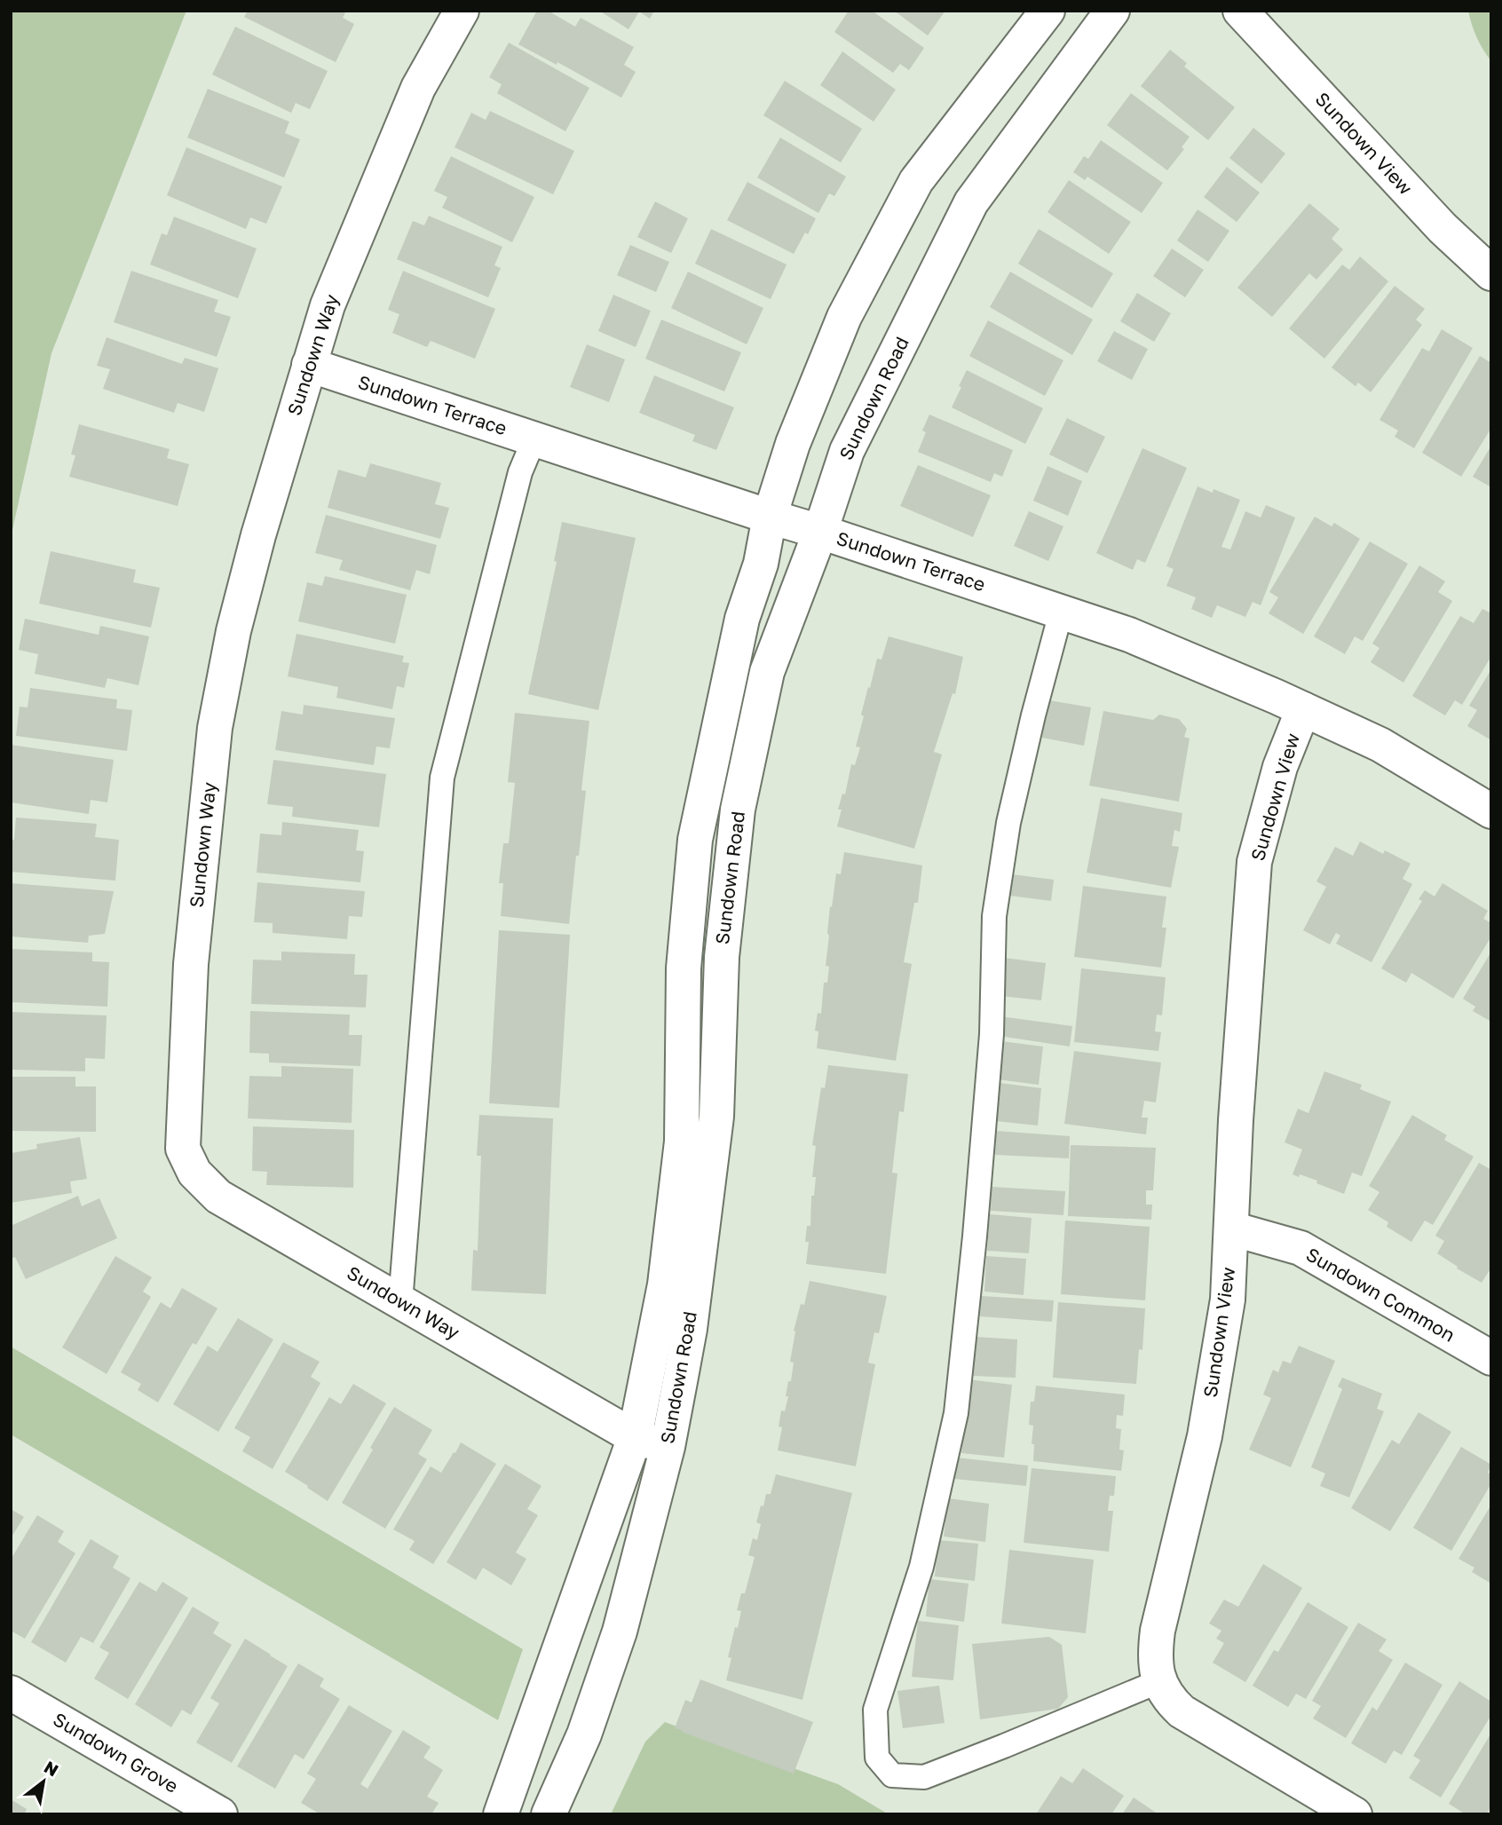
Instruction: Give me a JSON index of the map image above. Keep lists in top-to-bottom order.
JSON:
{
  "streets": {
    "street": [
      "Sundown View",
      "Sundown Way",
      "Sundown Road",
      "Sundown Terrace",
      "Sundown Common",
      "Sundown Grove"
    ]
  },
  "crossings": [
    ["Sundown View", "Sundown Terrace"],
    ["Sundown View", "Sundown Common"],
    ["Sundown Way", "Sundown Road"],
    ["Sundown Way", "Sundown Terrace"],
    ["Sundown Road", "Sundown Terrace"]
  ],
  "north": "top right"
}
